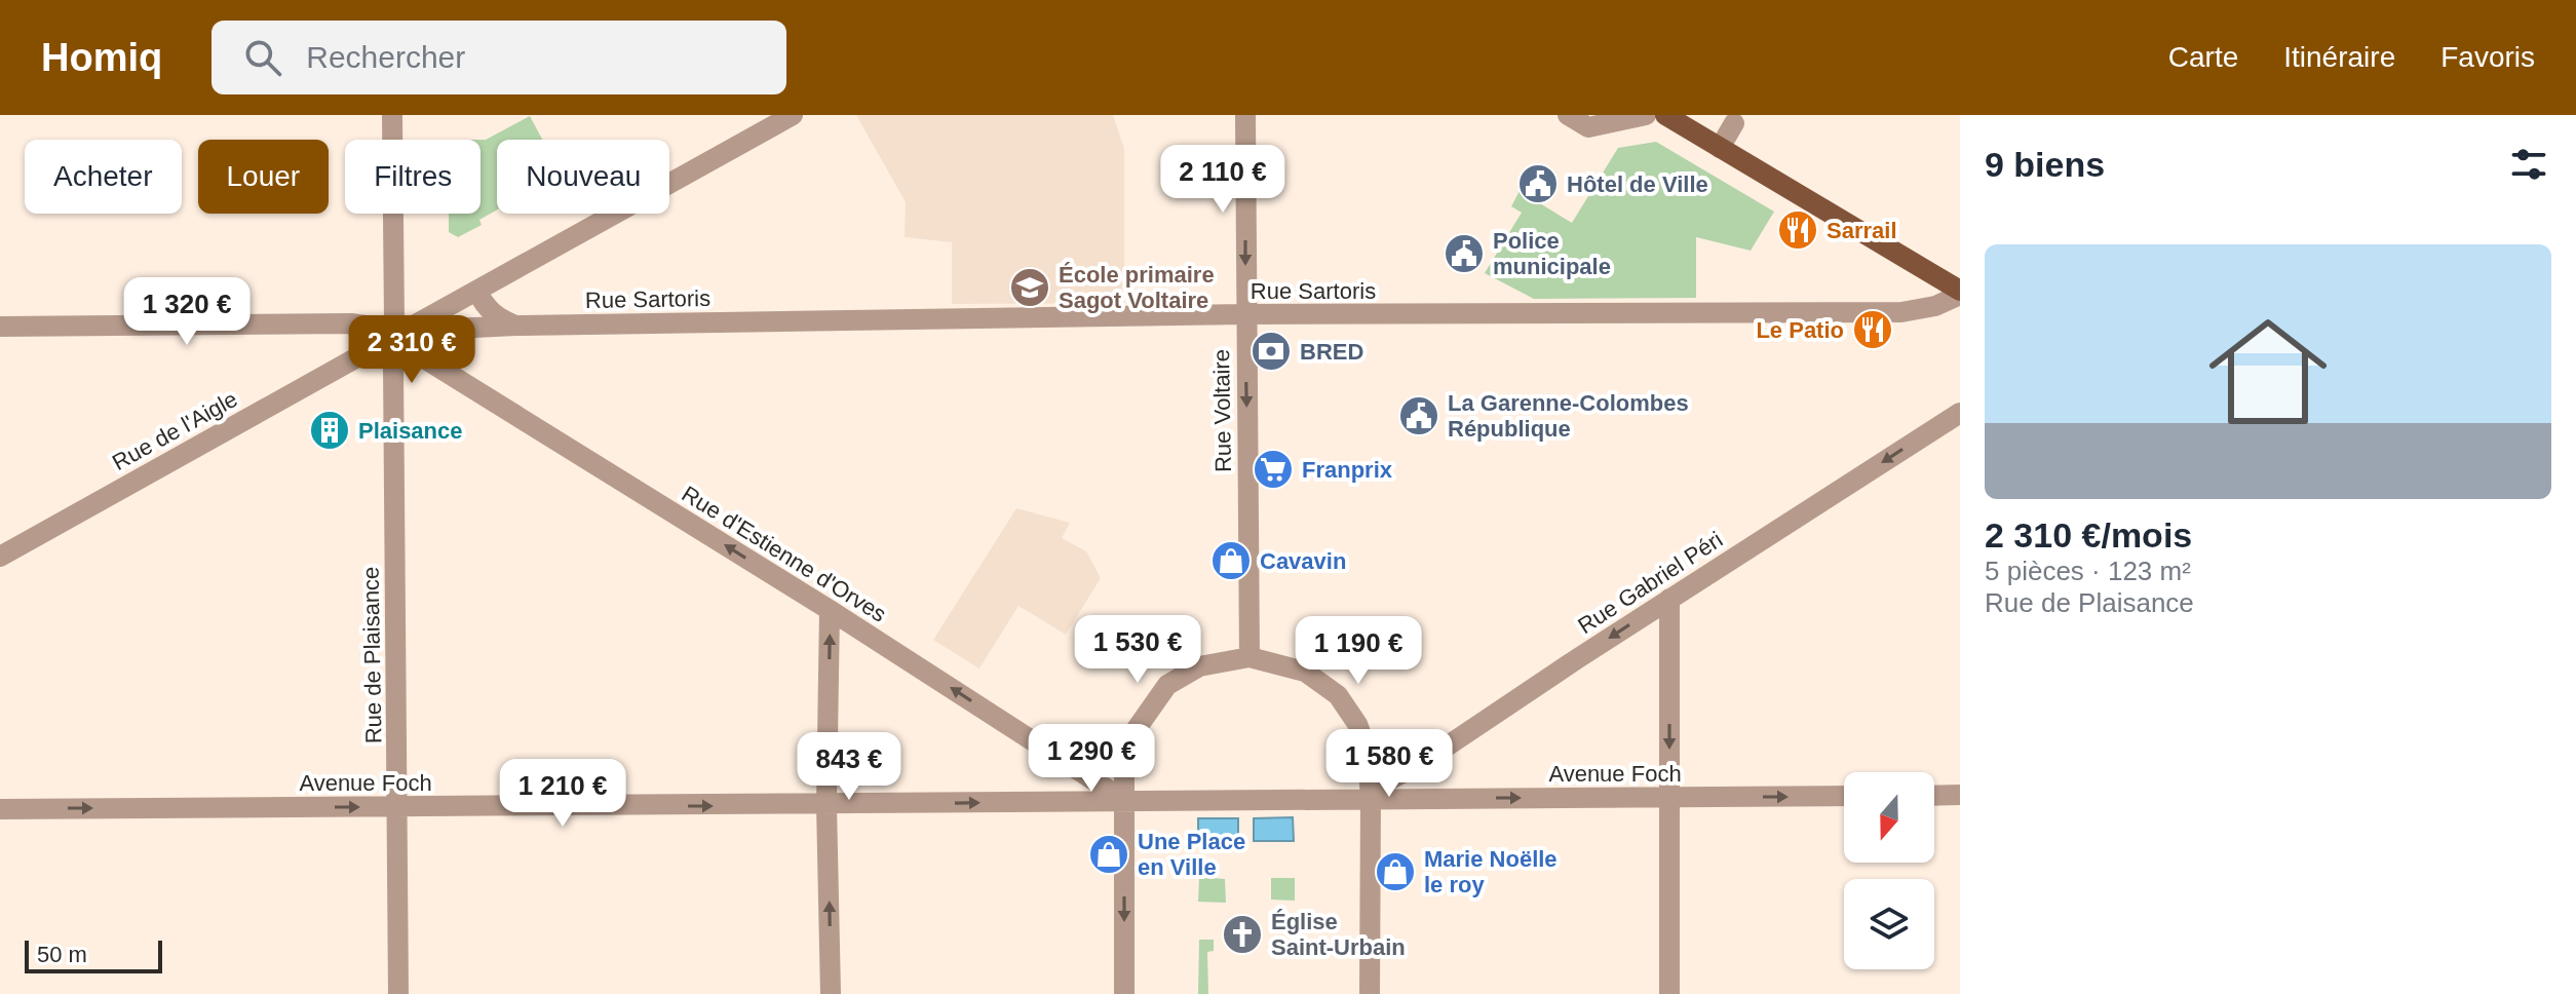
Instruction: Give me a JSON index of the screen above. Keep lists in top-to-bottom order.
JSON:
{
  "streets": {
    "street": [
      "Rue Sartoris",
      "Rue Voltaire",
      "Rue de l'Aigle",
      "Rue d'Estienne d'Orves",
      "Rue Gabriel Péri",
      "Rue de Plaisance",
      "Avenue Foch"
    ]
  },
  "crossings": [
    ["Rue Sartoris", "Rue Voltaire"],
    ["Rue Sartoris", "Rue de l'Aigle"],
    ["Rue Sartoris", "Rue d'Estienne d'Orves"],
    ["Rue Sartoris", "Rue de Plaisance"],
    ["Rue de l'Aigle", "Rue d'Estienne d'Orves"],
    ["Rue de l'Aigle", "Rue de Plaisance"],
    ["Rue d'Estienne d'Orves", "Rue de Plaisance"],
    ["Rue d'Estienne d'Orves", "Avenue Foch"],
    ["Rue Gabriel Péri", "Avenue Foch"],
    ["Rue de Plaisance", "Avenue Foch"]
  ],
  "one_way": [
    "Rue Voltaire",
    "Rue d'Estienne d'Orves",
    "Rue Gabriel Péri",
    "Avenue Foch"
  ],
  "places": {
    "public building": ["Hôtel de Ville", "Police municipale", "La Garenne-Colombes République"],
    "restaurant": ["Sarrail", "Le Patio"],
    "school or university": ["École primaire Sagot Voltaire"],
    "bank": ["BRED"],
    "building": ["Plaisance"],
    "supermarket": ["Franprix"],
    "shop": ["Cavavin", "Une Place en Ville", "Marie Noëlle le roy"],
    "church": ["Église Saint-Urbain"]
  },
  "scale_bar": "50 m",
  "north": "bottom",
  "page": {
    "header": "Homiq",
    "search": "Rechercher",
    "nav": ["Carte", "Itinéraire", "Favoris"],
    "heading": "9 biens",
    "chip": [
      "Acheter",
      "Louer",
      "Filtres",
      "Nouveau"
    ],
    "price": [
      "2 110 €",
      "1 320 €",
      "2 310 €",
      "1 530 €",
      "1 190 €",
      "1 290 €",
      "1 580 €",
      "843 €",
      "1 210 €"
    ],
    "list": [
      {
        "name": "2 310 €/mois",
        "note": "5 pièces · 123 m² · Rue de Plaisance"
      }
    ],
    "scale": "50 m"
  }
}
